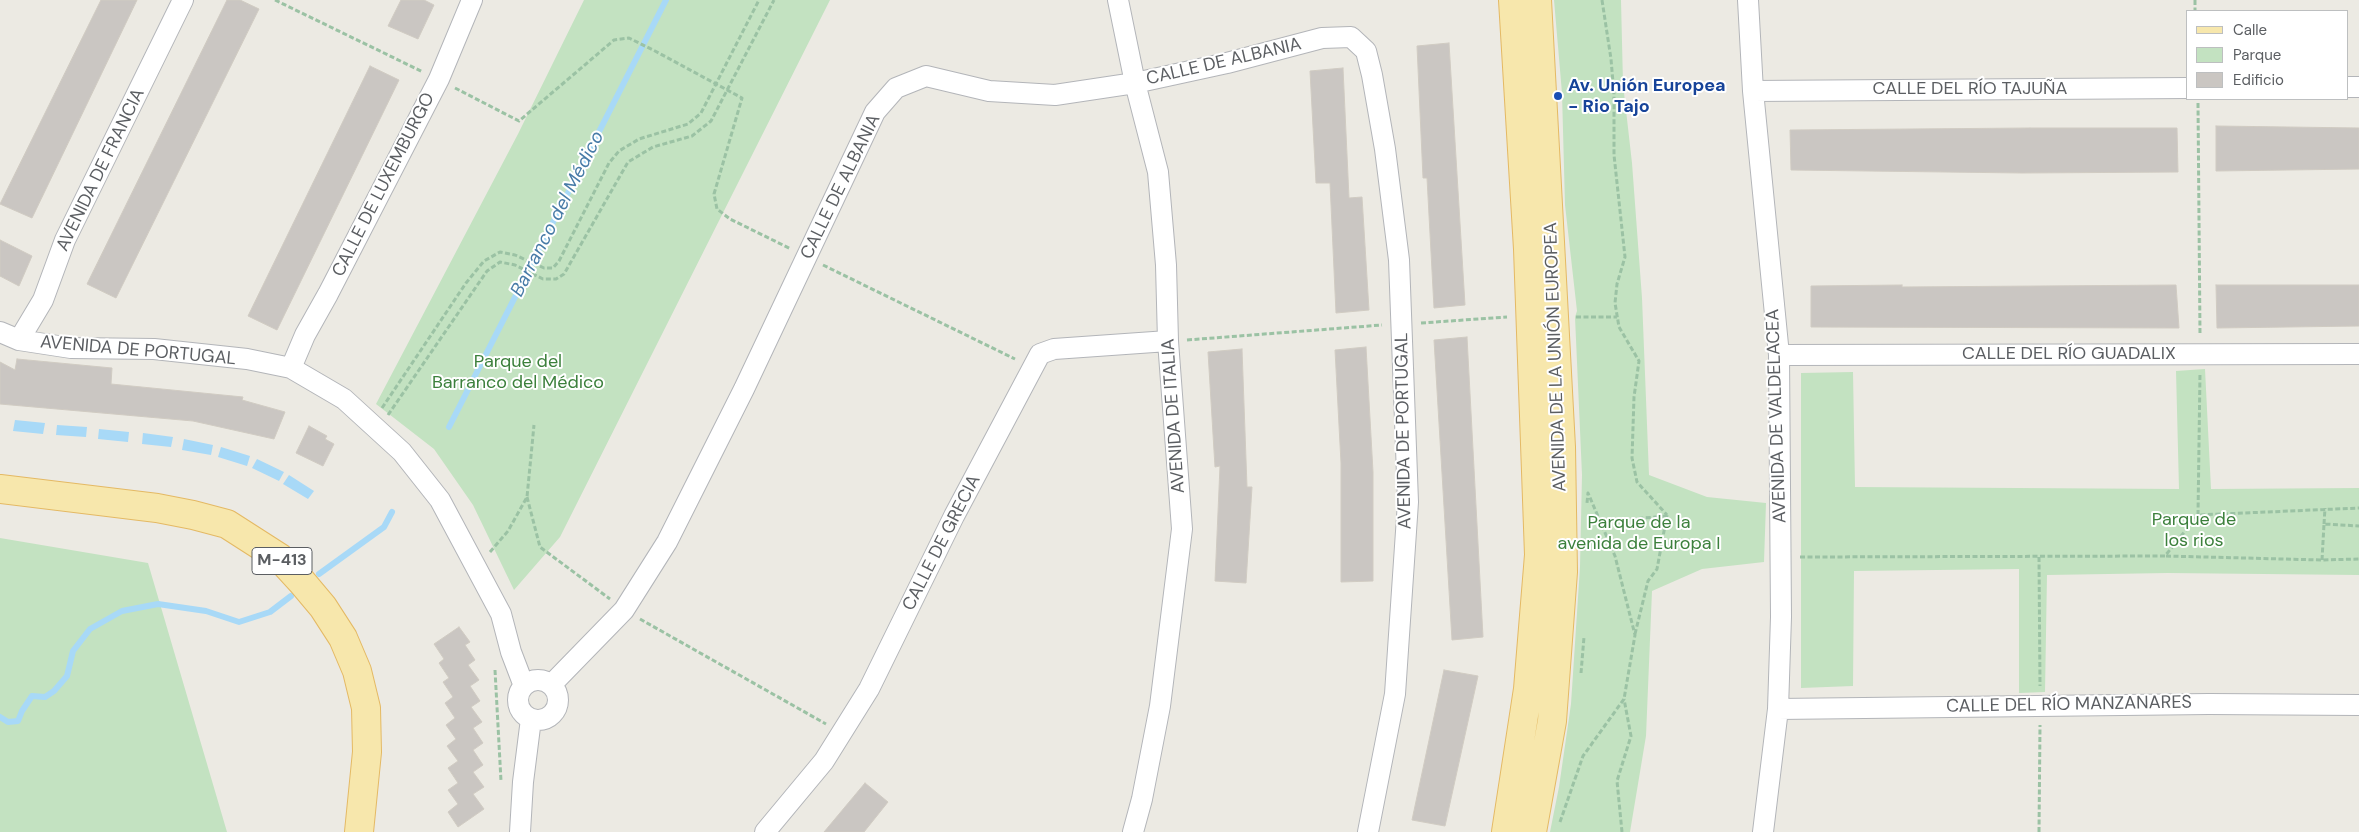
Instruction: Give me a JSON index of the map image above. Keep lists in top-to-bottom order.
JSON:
{
  "streets": {
    "main road": ["AVENIDA DE LA UNIÓN EUROPEA", "M-413"],
    "street": [
      "CALLE DE ALBANIA",
      "CALLE DEL RÍO TAJUÑA",
      "AVENIDA DE FRANCIA",
      "CALLE DE LUXEMBURGO",
      "AVENIDA DE PORTUGAL",
      "CALLE DEL RÍO GUADALIX",
      "AVENIDA DE ITALIA",
      "AVENIDA DE VALDELACEA",
      "CALLE DE GRECIA",
      "CALLE DEL RÍO MANZANARES"
    ]
  },
  "crossings": [
    ["CALLE DE ALBANIA", "AVENIDA DE PORTUGAL"],
    ["CALLE DE ALBANIA", "AVENIDA DE ITALIA"],
    ["CALLE DEL RÍO TAJUÑA", "AVENIDA DE VALDELACEA"],
    ["AVENIDA DE FRANCIA", "AVENIDA DE PORTUGAL"],
    ["CALLE DE LUXEMBURGO", "AVENIDA DE PORTUGAL"],
    ["CALLE DEL RÍO GUADALIX", "AVENIDA DE VALDELACEA"],
    ["AVENIDA DE ITALIA", "CALLE DE GRECIA"],
    ["AVENIDA DE VALDELACEA", "CALLE DEL RÍO MANZANARES"]
  ],
  "water": ["Barranco del Médico"],
  "parks": ["Parque del Barranco del Médico", "Parque de los rios", "Parque de la avenida de Europa I"],
  "places": ["Av. Unión Europea - Rio Tajo"],
  "legend": ["Calle", "Parque", "Edificio"]
}
